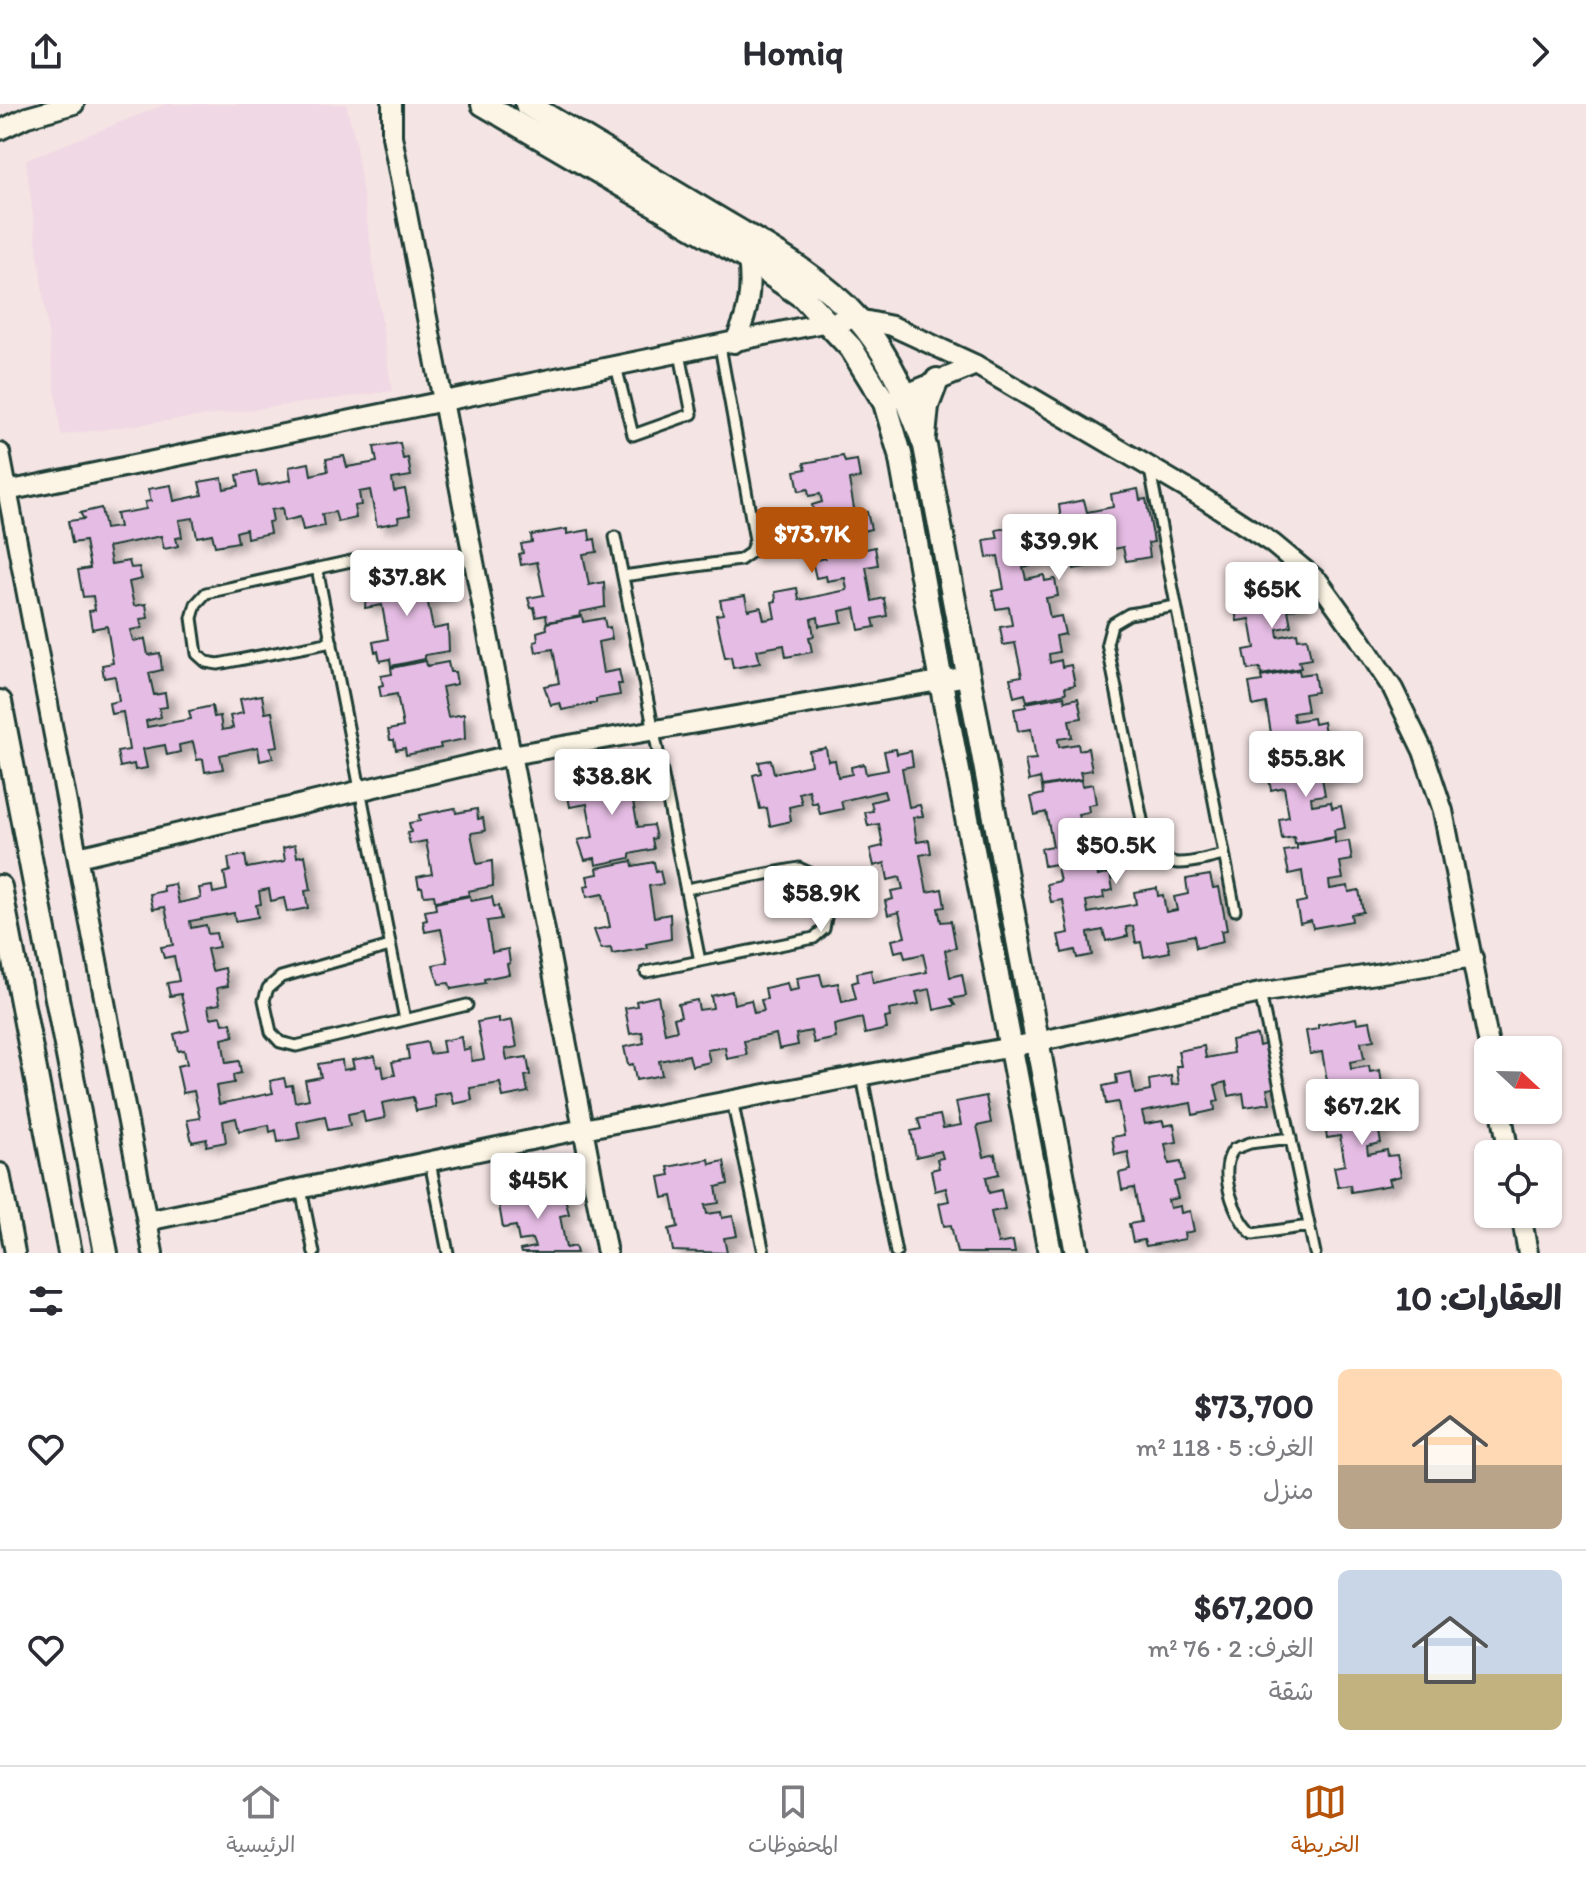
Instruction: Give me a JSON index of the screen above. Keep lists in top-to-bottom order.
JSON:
{
  "north": "right",
  "page": {
    "header": "Homiq",
    "price": [
      "$73.7K",
      "$39.9K",
      "$37.8K",
      "$65K",
      "$55.8K",
      "$38.8K",
      "$50.5K",
      "$58.9K",
      "$67.2K",
      "$45K"
    ],
    "heading": "العقارات: 10",
    "list": [
      {
        "name": "$73,700",
        "note": "الغرف: 5 · 118 m² · منزل"
      },
      {
        "name": "$67,200",
        "note": "الغرف: 2 · 76 m² · شقة"
      }
    ],
    "tabs": ["الخريطة", "المحفوظات", "الرئيسية"]
  }
}
